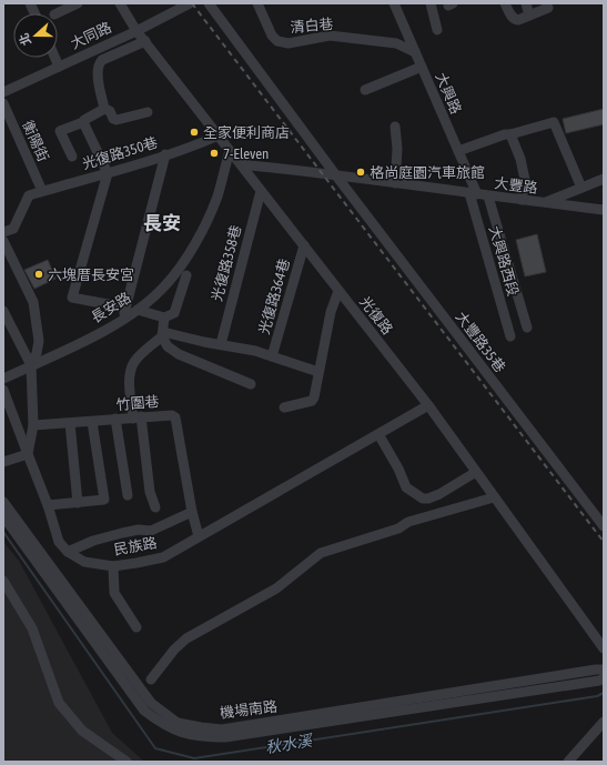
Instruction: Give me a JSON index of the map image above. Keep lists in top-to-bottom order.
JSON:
{
  "streets": {
    "street": [
      "清白巷",
      "大同路",
      "大興路",
      "衡陽街",
      "光復路350巷",
      "大豐路",
      "大興路西段",
      "光復路358巷",
      "光復路364巷",
      "長安路",
      "光復路",
      "大豐路35巷",
      "竹圍巷",
      "民族路",
      "機場南路"
    ]
  },
  "crossings": [
    ["清白巷", "大興路"],
    ["大同路", "光復路"],
    ["大興路", "大豐路"],
    ["大興路", "大興路西段"],
    ["衡陽街", "光復路350巷"],
    ["光復路350巷", "光復路"],
    ["大豐路", "大興路西段"],
    ["大豐路", "光復路"],
    ["大豐路", "大豐路35巷"],
    ["光復路358巷", "光復路"],
    ["光復路364巷", "光復路"],
    ["長安路", "光復路"],
    ["光復路", "民族路"],
    ["竹圍巷", "民族路"]
  ],
  "districts": ["長安"],
  "water": ["秋水溪"],
  "places": [
    "全家便利商店",
    "7-Eleven",
    "格尚庭園汽車旅館",
    "六塊厝長安宮"
  ],
  "north": "left"
}
